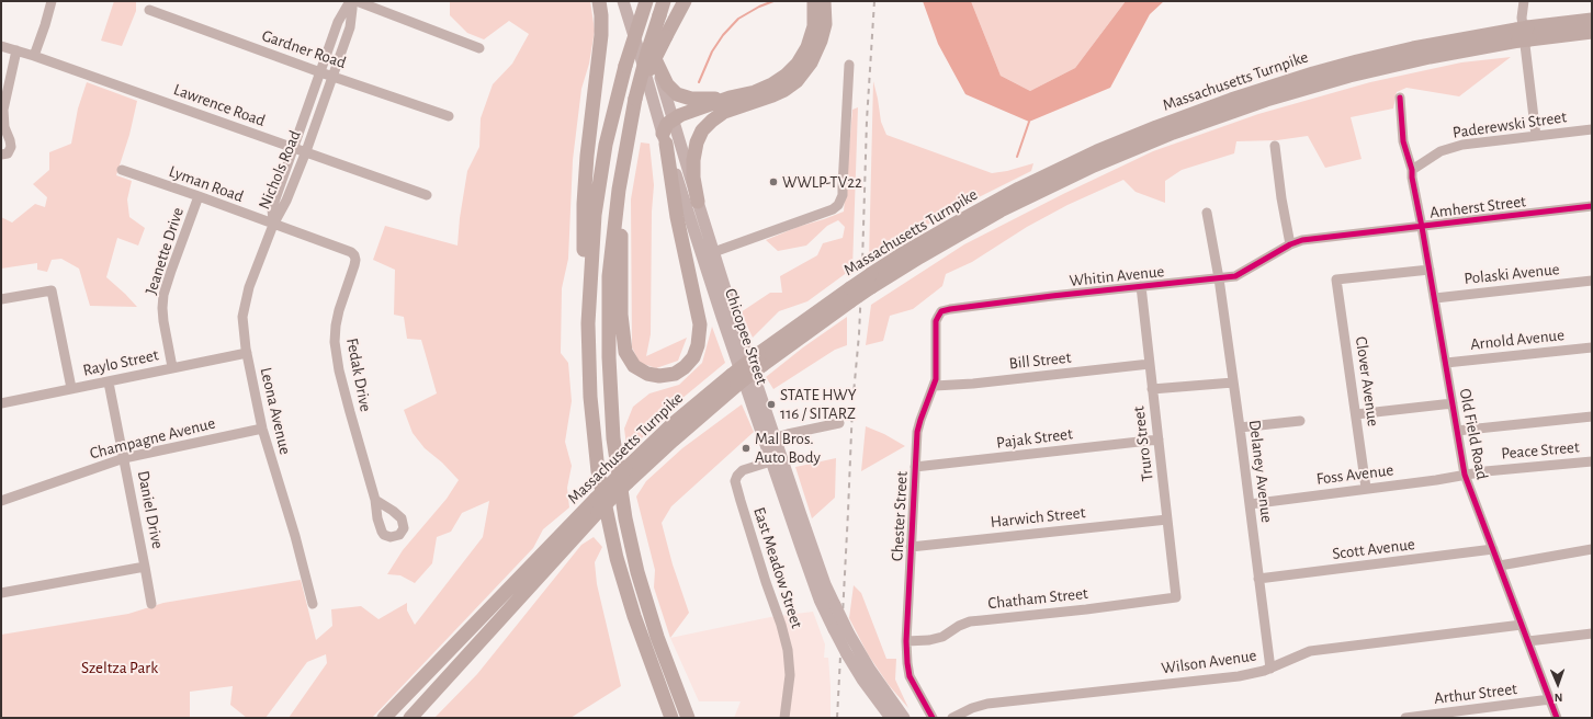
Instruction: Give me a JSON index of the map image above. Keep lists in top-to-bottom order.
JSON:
{
  "streets": {
    "highway": ["Massachusetts Turnpike"],
    "main road": ["Chicopee Street"],
    "street": [
      "Gardner Road",
      "Lawrence Road",
      "Paderewski Street",
      "Nichols Road",
      "Lyman Road",
      "Amherst Street",
      "Jeanette Drive",
      "Polaski Avenue",
      "Whitin Avenue",
      "Arnold Avenue",
      "Bill Street",
      "Raylo Street",
      "Fedak Drive",
      "Clover Avenue",
      "Leona Avenue",
      "Old Field Road",
      "Champagne Avenue",
      "Pajak Street",
      "Truro Street",
      "Peace Street",
      "Delaney Avenue",
      "Foss Avenue",
      "Daniel Drive",
      "Chester Street",
      "Harwich Street",
      "Scott Avenue",
      "East Meadow Street",
      "Chatham Street",
      "Wilson Avenue",
      "Arthur Street"
    ]
  },
  "crossings": [
    ["Gardner Road", "Nichols Road"],
    ["Lawrence Road", "Nichols Road"],
    ["Paderewski Street", "Old Field Road"],
    ["Nichols Road", "Lyman Road"],
    ["Nichols Road", "Leona Avenue"],
    ["Lyman Road", "Jeanette Drive"],
    ["Lyman Road", "Fedak Drive"],
    ["Lyman Road", "Leona Avenue"],
    ["Amherst Street", "Whitin Avenue"],
    ["Amherst Street", "Old Field Road"],
    ["Jeanette Drive", "Raylo Street"],
    ["Polaski Avenue", "Old Field Road"],
    ["Whitin Avenue", "Truro Street"],
    ["Whitin Avenue", "Delaney Avenue"],
    ["Whitin Avenue", "Chester Street"],
    ["Chicopee Street", "East Meadow Street"],
    ["Arnold Avenue", "Old Field Road"],
    ["Bill Street", "Truro Street"],
    ["Bill Street", "Chester Street"],
    ["Raylo Street", "Leona Avenue"],
    ["Raylo Street", "Daniel Drive"],
    ["Clover Avenue", "Old Field Road"],
    ["Clover Avenue", "Foss Avenue"],
    ["Leona Avenue", "Champagne Avenue"],
    ["Old Field Road", "Peace Street"],
    ["Old Field Road", "Foss Avenue"],
    ["Old Field Road", "Scott Avenue"],
    ["Old Field Road", "Wilson Avenue"],
    ["Old Field Road", "Arthur Street"],
    ["Champagne Avenue", "Daniel Drive"],
    ["Pajak Street", "Truro Street"],
    ["Pajak Street", "Chester Street"],
    ["Truro Street", "Harwich Street"],
    ["Truro Street", "Chatham Street"],
    ["Peace Street", "Foss Avenue"],
    ["Delaney Avenue", "Foss Avenue"],
    ["Delaney Avenue", "Scott Avenue"],
    ["Delaney Avenue", "Wilson Avenue"],
    ["Chester Street", "Harwich Street"],
    ["Chester Street", "Chatham Street"]
  ],
  "parks": ["Szeltza Park"],
  "places": ["WWLP-TV22", "STATE HWY 116 / SITARZ", "Mal Bros. Auto Body"],
  "north": "bottom"
}
